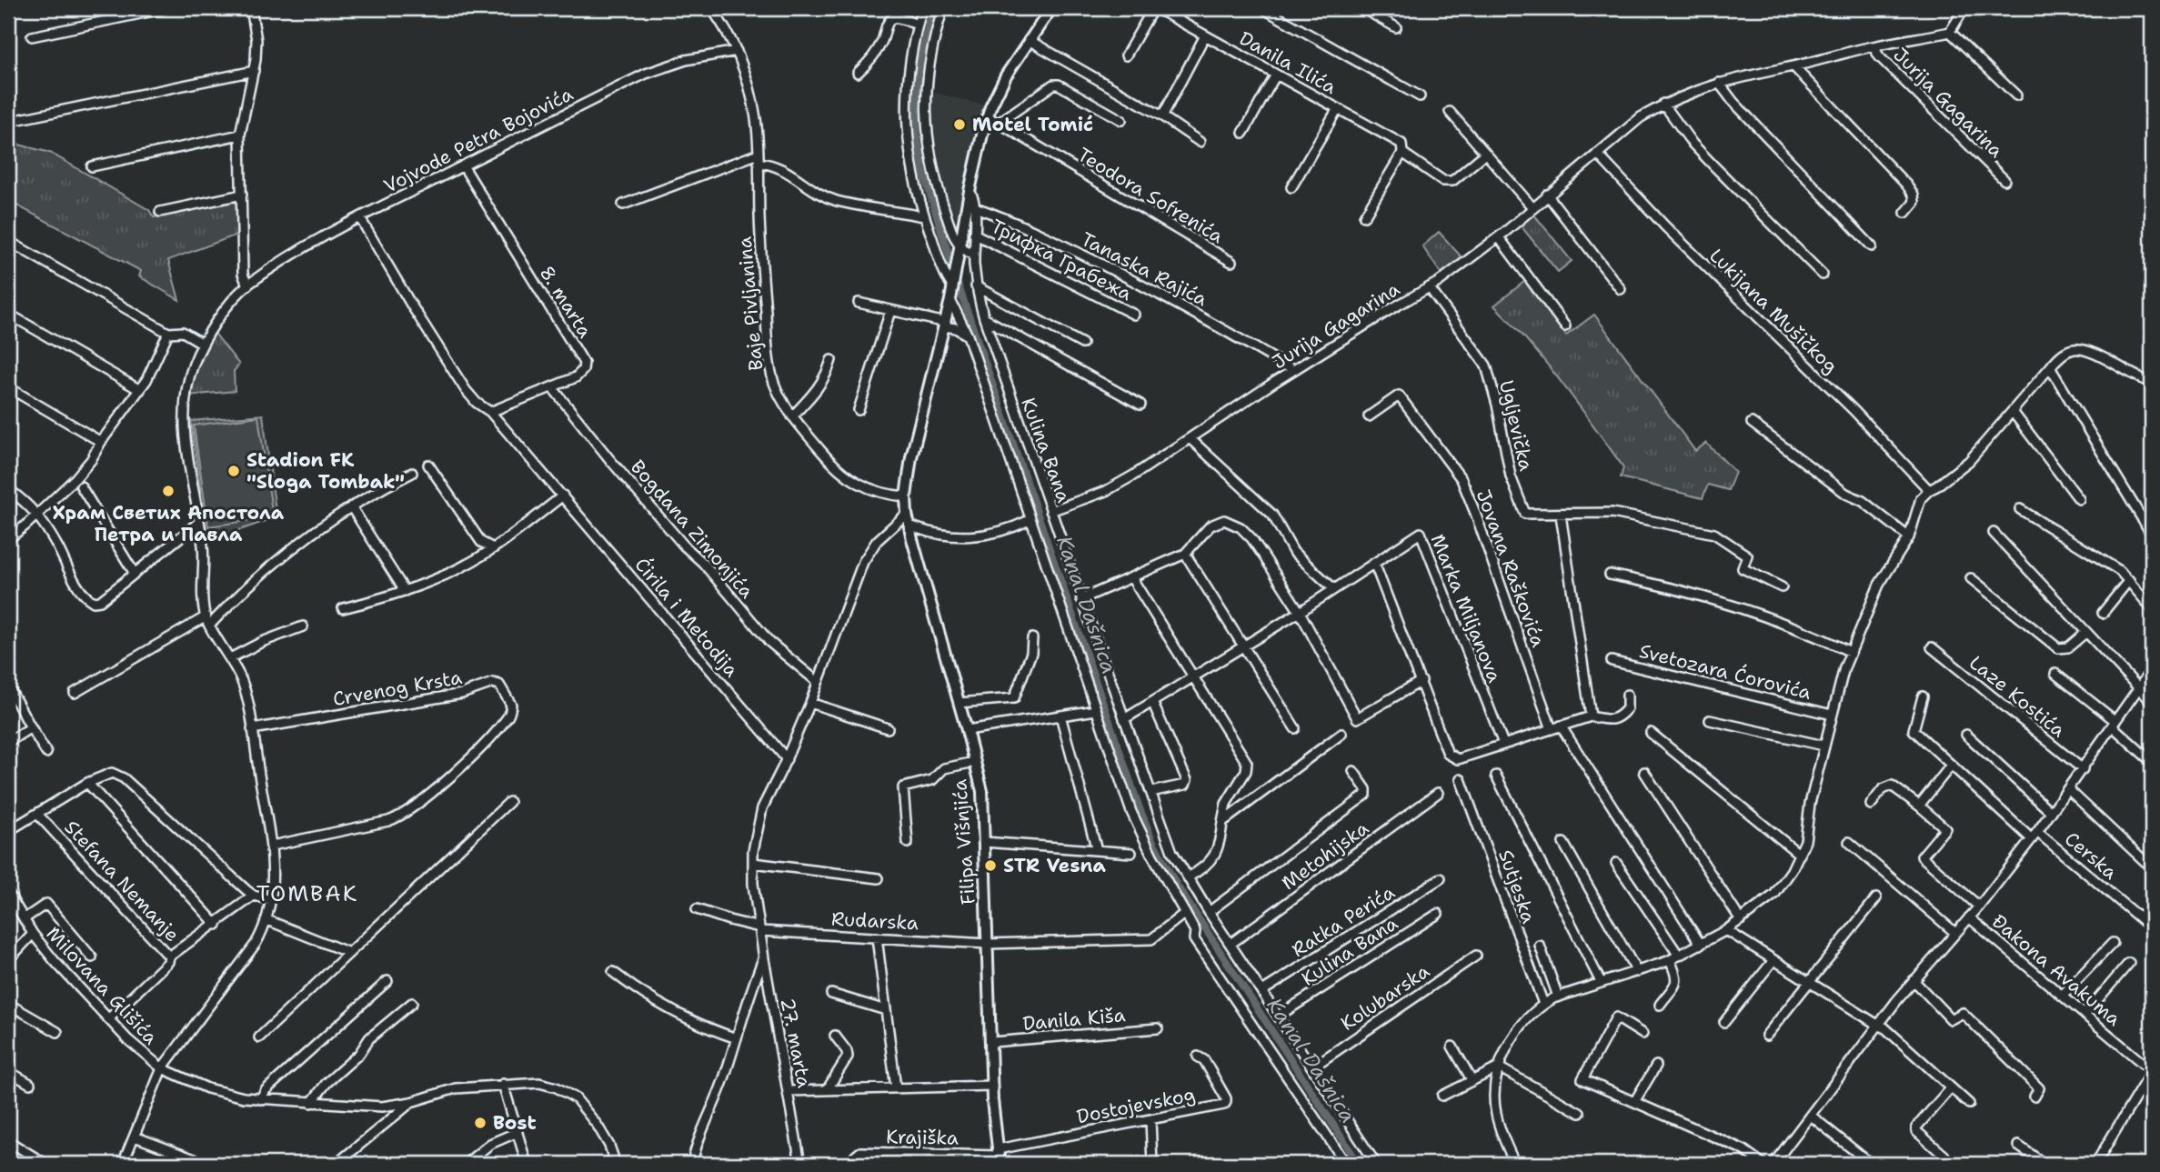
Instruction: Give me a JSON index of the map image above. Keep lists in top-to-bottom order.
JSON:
{
  "streets": {
    "main road": ["Filipa Višnjića"],
    "street": [
      "Danila Ilića",
      "Jurija Gagarina",
      "Vojvode Petra Bojovića",
      "Teodora Sofrenića",
      "Трифка Грабежа",
      "Tanaska Rajića",
      "8. marta",
      "Baje Pivljanina",
      "Lukijana Mušičkog",
      "Ugljevička",
      "Kulina Bana",
      "Bogdana Zimonjića",
      "Jovana Raškovića",
      "Marka Miljanova",
      "Ćirila i Metodija",
      "Svetozara Ćorovića",
      "Crvenog Krsta",
      "Laze Kostića",
      "Metohijska",
      "Cerska",
      "Stefana Nemanje",
      "Sutjeska",
      "Rudarska",
      "Ratka Perića",
      "Đakona Avakuma",
      "Milovana Glišića",
      "Kolubarska",
      "Danila Kiša",
      "27. marta",
      "Dostojevskog",
      "Krajiška"
    ]
  },
  "crossings": [
    ["Jurija Gagarina", "Tanaska Rajića"],
    ["Jurija Gagarina", "Lukijana Mušičkog"],
    ["Jurija Gagarina", "Ugljevička"],
    ["Jurija Gagarina", "Kulina Bana"],
    ["Vojvode Petra Bojovića", "8. marta"],
    ["Vojvode Petra Bojovića", "Baje Pivljanina"],
    ["Vojvode Petra Bojovića", "Ćirila i Metodija"],
    ["Vojvode Petra Bojovića", "Crvenog Krsta"],
    ["Vojvode Petra Bojovića", "Stefana Nemanje"],
    ["Vojvode Petra Bojovića", "Milovana Glišića"],
    ["Teodora Sofrenića", "Filipa Višnjića"],
    ["Трифка Грабежа", "Kulina Bana"],
    ["Tanaska Rajića", "Kulina Bana"],
    ["8. marta", "Bogdana Zimonjića"],
    ["8. marta", "Ćirila i Metodija"],
    ["Baje Pivljanina", "Filipa Višnjića"],
    ["Lukijana Mušičkog", "Svetozara Ćorovića"],
    ["Kulina Bana", "Marka Miljanova"],
    ["Kulina Bana", "Filipa Višnjića"],
    ["Kulina Bana", "Metohijska"],
    ["Kulina Bana", "Ratka Perića"],
    ["Kulina Bana", "Kolubarska"],
    ["Bogdana Zimonjića", "27. marta"],
    ["Ćirila i Metodija", "27. marta"],
    ["Svetozara Ćorovića", "Sutjeska"],
    ["Filipa Višnjića", "Rudarska"],
    ["Filipa Višnjića", "Danila Kiša"],
    ["Filipa Višnjića", "27. marta"],
    ["Filipa Višnjića", "Dostojevskog"],
    ["Filipa Višnjića", "Krajiška"],
    ["Rudarska", "27. marta"],
    ["Dostojevskog", "Krajiška"]
  ],
  "districts": ["TOMBAK"],
  "water": ["Kanal Dašnica"],
  "places": [
    "Motel Tomić",
    "Stadion FK \"Sloga Tombak\"",
    "Храм Светих Апостола Петра и Павла",
    "STR Vesna",
    "Bost"
  ]
}
